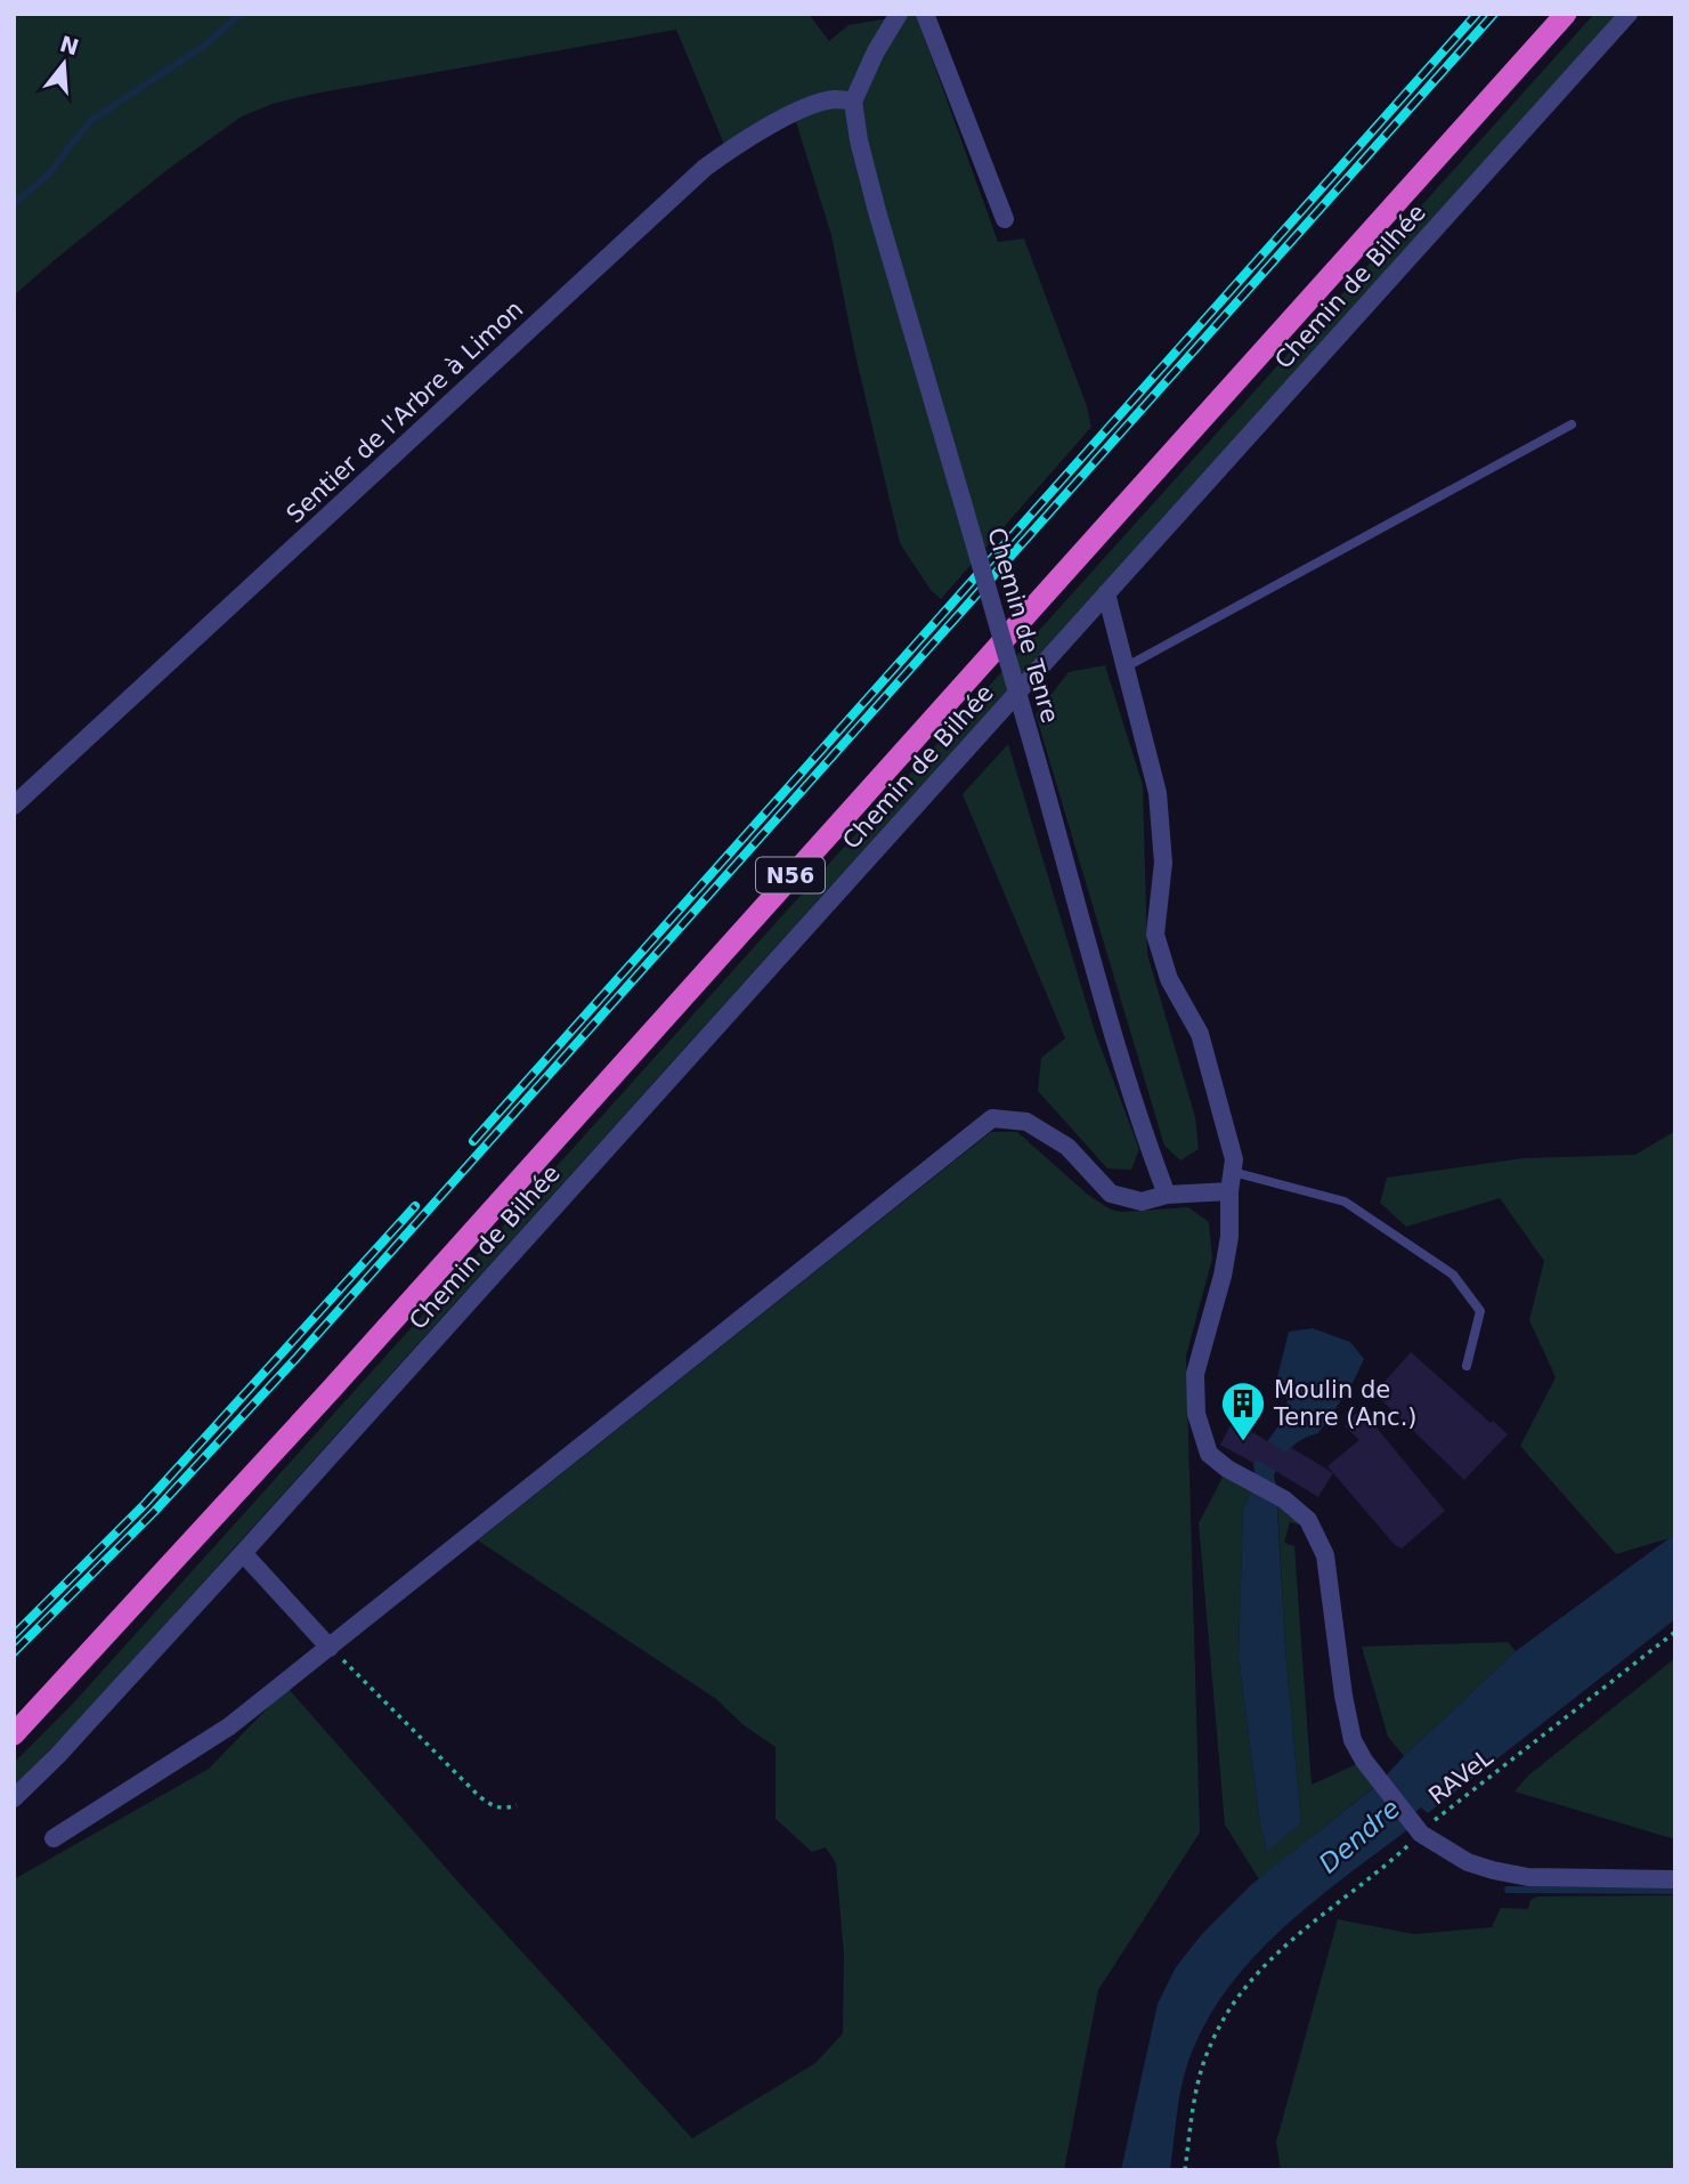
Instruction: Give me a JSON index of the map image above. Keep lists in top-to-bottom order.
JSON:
{
  "streets": {
    "highway": ["N56"],
    "street": ["Chemin de Bilhée", "Sentier de l'Arbre à Limon", "Chemin de Tenre"],
    "path": ["RAVeL"]
  },
  "crossings": [
    ["Sentier de l'Arbre à Limon", "Chemin de Tenre"]
  ],
  "water": ["Dendre"],
  "places": {
    "building": ["Moulin de Tenre (Anc.)"]
  },
  "north": "top"
}
